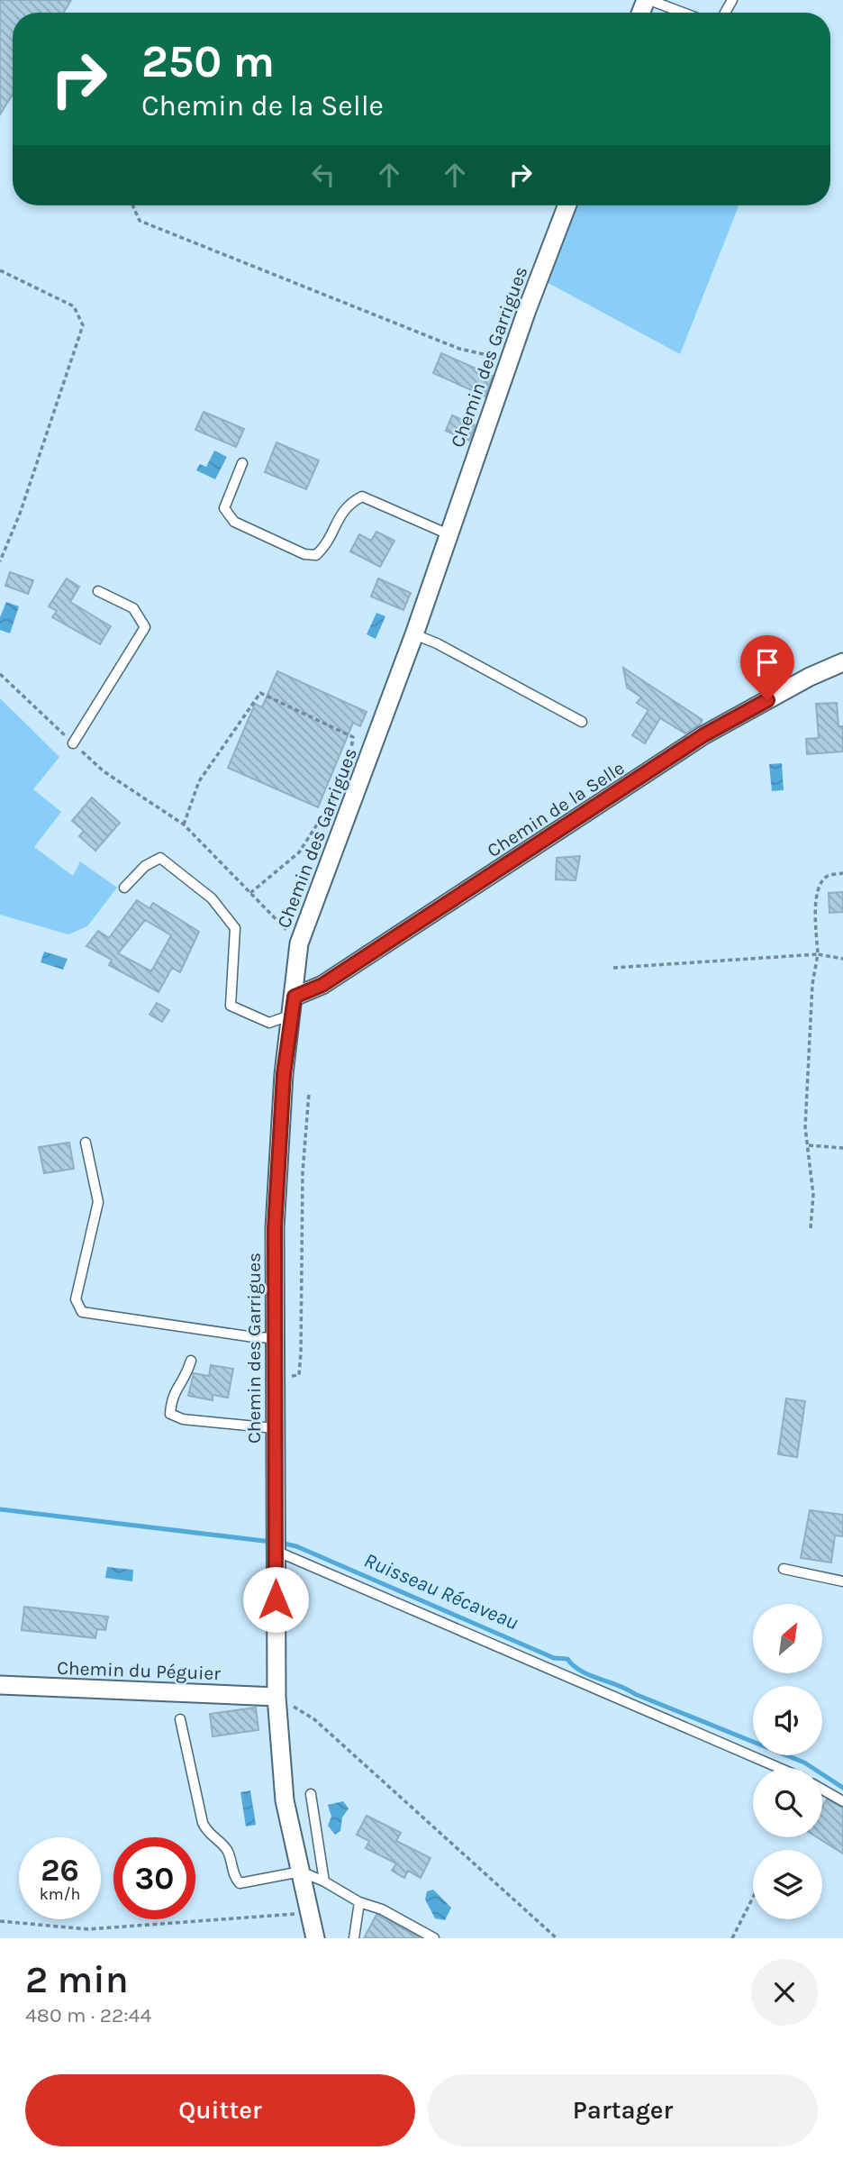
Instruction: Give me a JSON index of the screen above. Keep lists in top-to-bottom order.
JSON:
{
  "streets": {
    "street": ["Chemin des Garrigues", "Chemin de la Selle", "Chemin du Péguier"]
  },
  "crossings": [
    ["Chemin des Garrigues", "Chemin de la Selle"],
    ["Chemin des Garrigues", "Chemin du Péguier"]
  ],
  "water": ["Ruisseau Récaveau"],
  "north": "top right",
  "page": {
    "turn": ["250 m", "Chemin de la Selle"],
    "speed": "26 km/h",
    "limit": "30",
    "heading": ["2 min", "480 m · 22:44"],
    "buttons": ["Quitter", "Partager"]
  }
}
